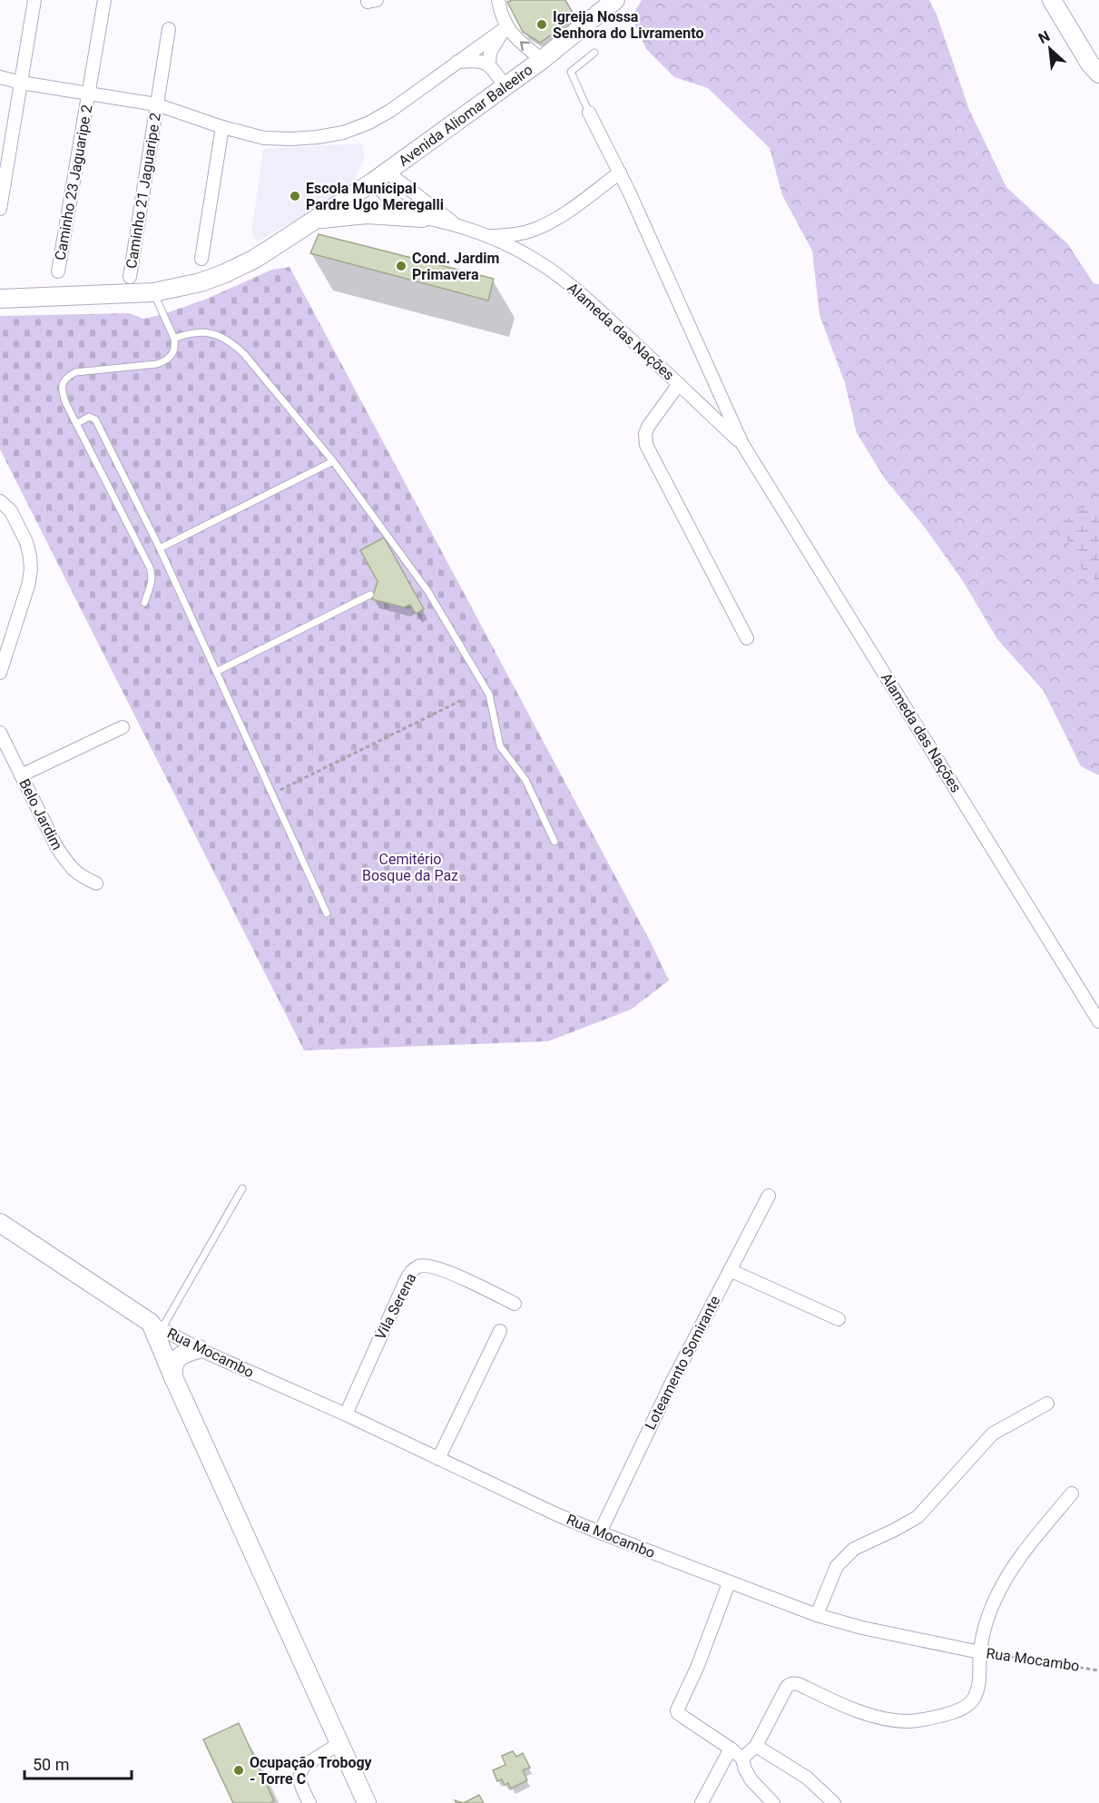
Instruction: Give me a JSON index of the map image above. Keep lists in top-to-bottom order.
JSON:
{
  "streets": {
    "main road": ["Avenida Aliomar Baleeiro", "Rua Mocambo"],
    "street": [
      "Caminho 23 Jaguaripe 2",
      "Caminho 21 Jaguaripe 2",
      "Alameda das Nações",
      "Belo Jardim",
      "Vila Serena",
      "Loteamento Somirante"
    ]
  },
  "crossings": [
    ["Avenida Aliomar Baleeiro", "Alameda das Nações"],
    ["Vila Serena", "Rua Mocambo"],
    ["Rua Mocambo", "Loteamento Somirante"]
  ],
  "parks": ["Cemitério Bosque da Paz"],
  "places": [
    "Igreija Nossa Senhora do Livramento",
    "Escola Municipal Pardre Ugo Meregalli",
    "Cond. Jardim Primavera",
    "Ocupação Trobogy - Torre C"
  ],
  "scale_bar": "50 m",
  "north": "top left"
}
